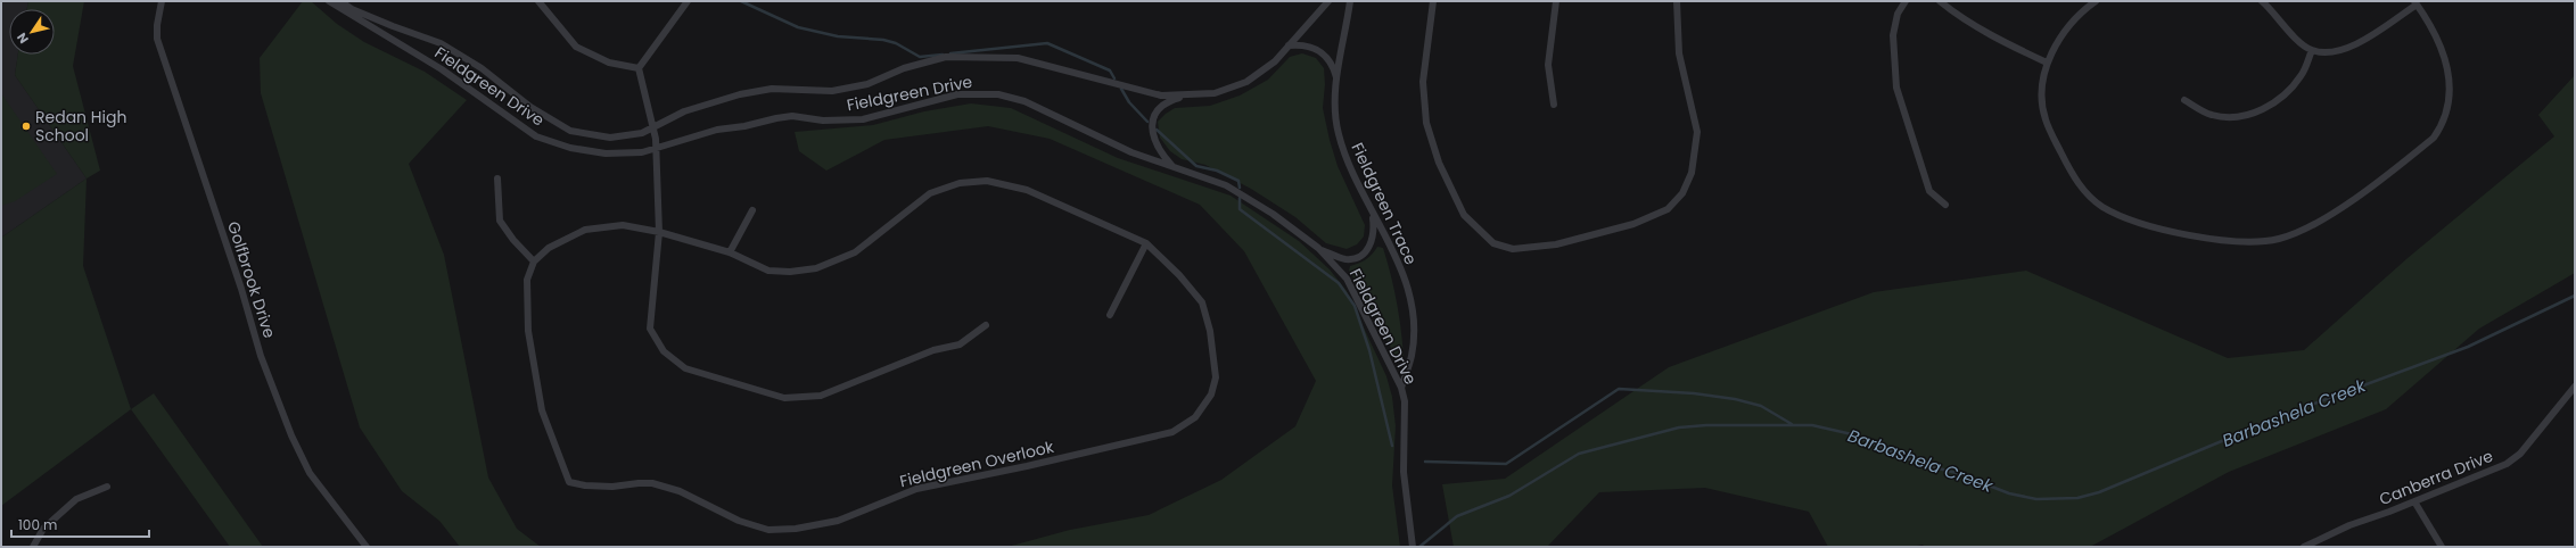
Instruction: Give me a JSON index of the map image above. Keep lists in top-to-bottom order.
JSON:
{
  "streets": {
    "street": [
      "Fieldgreen Drive",
      "Fieldgreen Trace",
      "Golfbrook Drive",
      "Fieldgreen Overlook",
      "Canberra Drive"
    ]
  },
  "crossings": [
    ["Fieldgreen Drive", "Fieldgreen Trace"]
  ],
  "water": ["Barbashela Creek"],
  "places": ["Redan High School"],
  "scale_bar": "100 m",
  "north": "bottom left"
}
